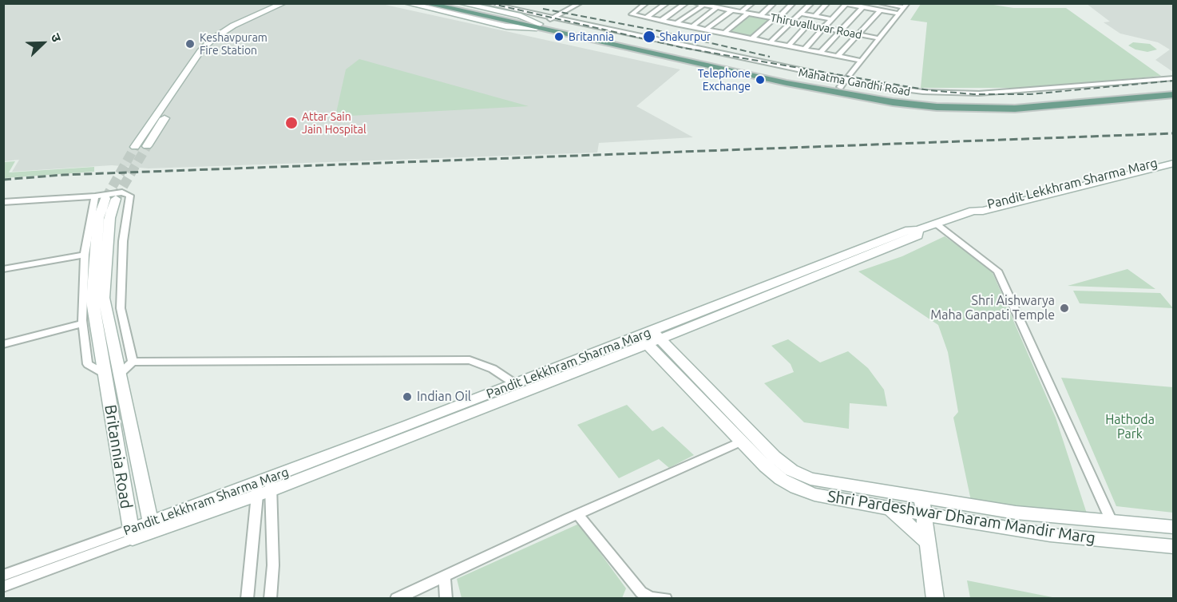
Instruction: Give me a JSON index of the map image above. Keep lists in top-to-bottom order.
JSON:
{
  "streets": {
    "main road": [
      "Mahatma Gandhi Road",
      "Pandit Lekkhram Sharma Marg",
      "Britannia Road",
      "Shri Pardeshwar Dharam Mandir Marg"
    ],
    "street": ["Thiruvalluvar Road"]
  },
  "crossings": [
    ["Pandit Lekkhram Sharma Marg", "Britannia Road"],
    ["Pandit Lekkhram Sharma Marg", "Shri Pardeshwar Dharam Mandir Marg"]
  ],
  "parks": ["Hathoda Park"],
  "places": [
    "Britannia",
    "Shakurpur",
    "Keshavpuram Fire Station",
    "Telephone Exchange",
    "Attar Sain Jain Hospital",
    "Shri Aishwarya Maha Ganpati Temple",
    "Indian Oil"
  ],
  "north": "top right"
}
